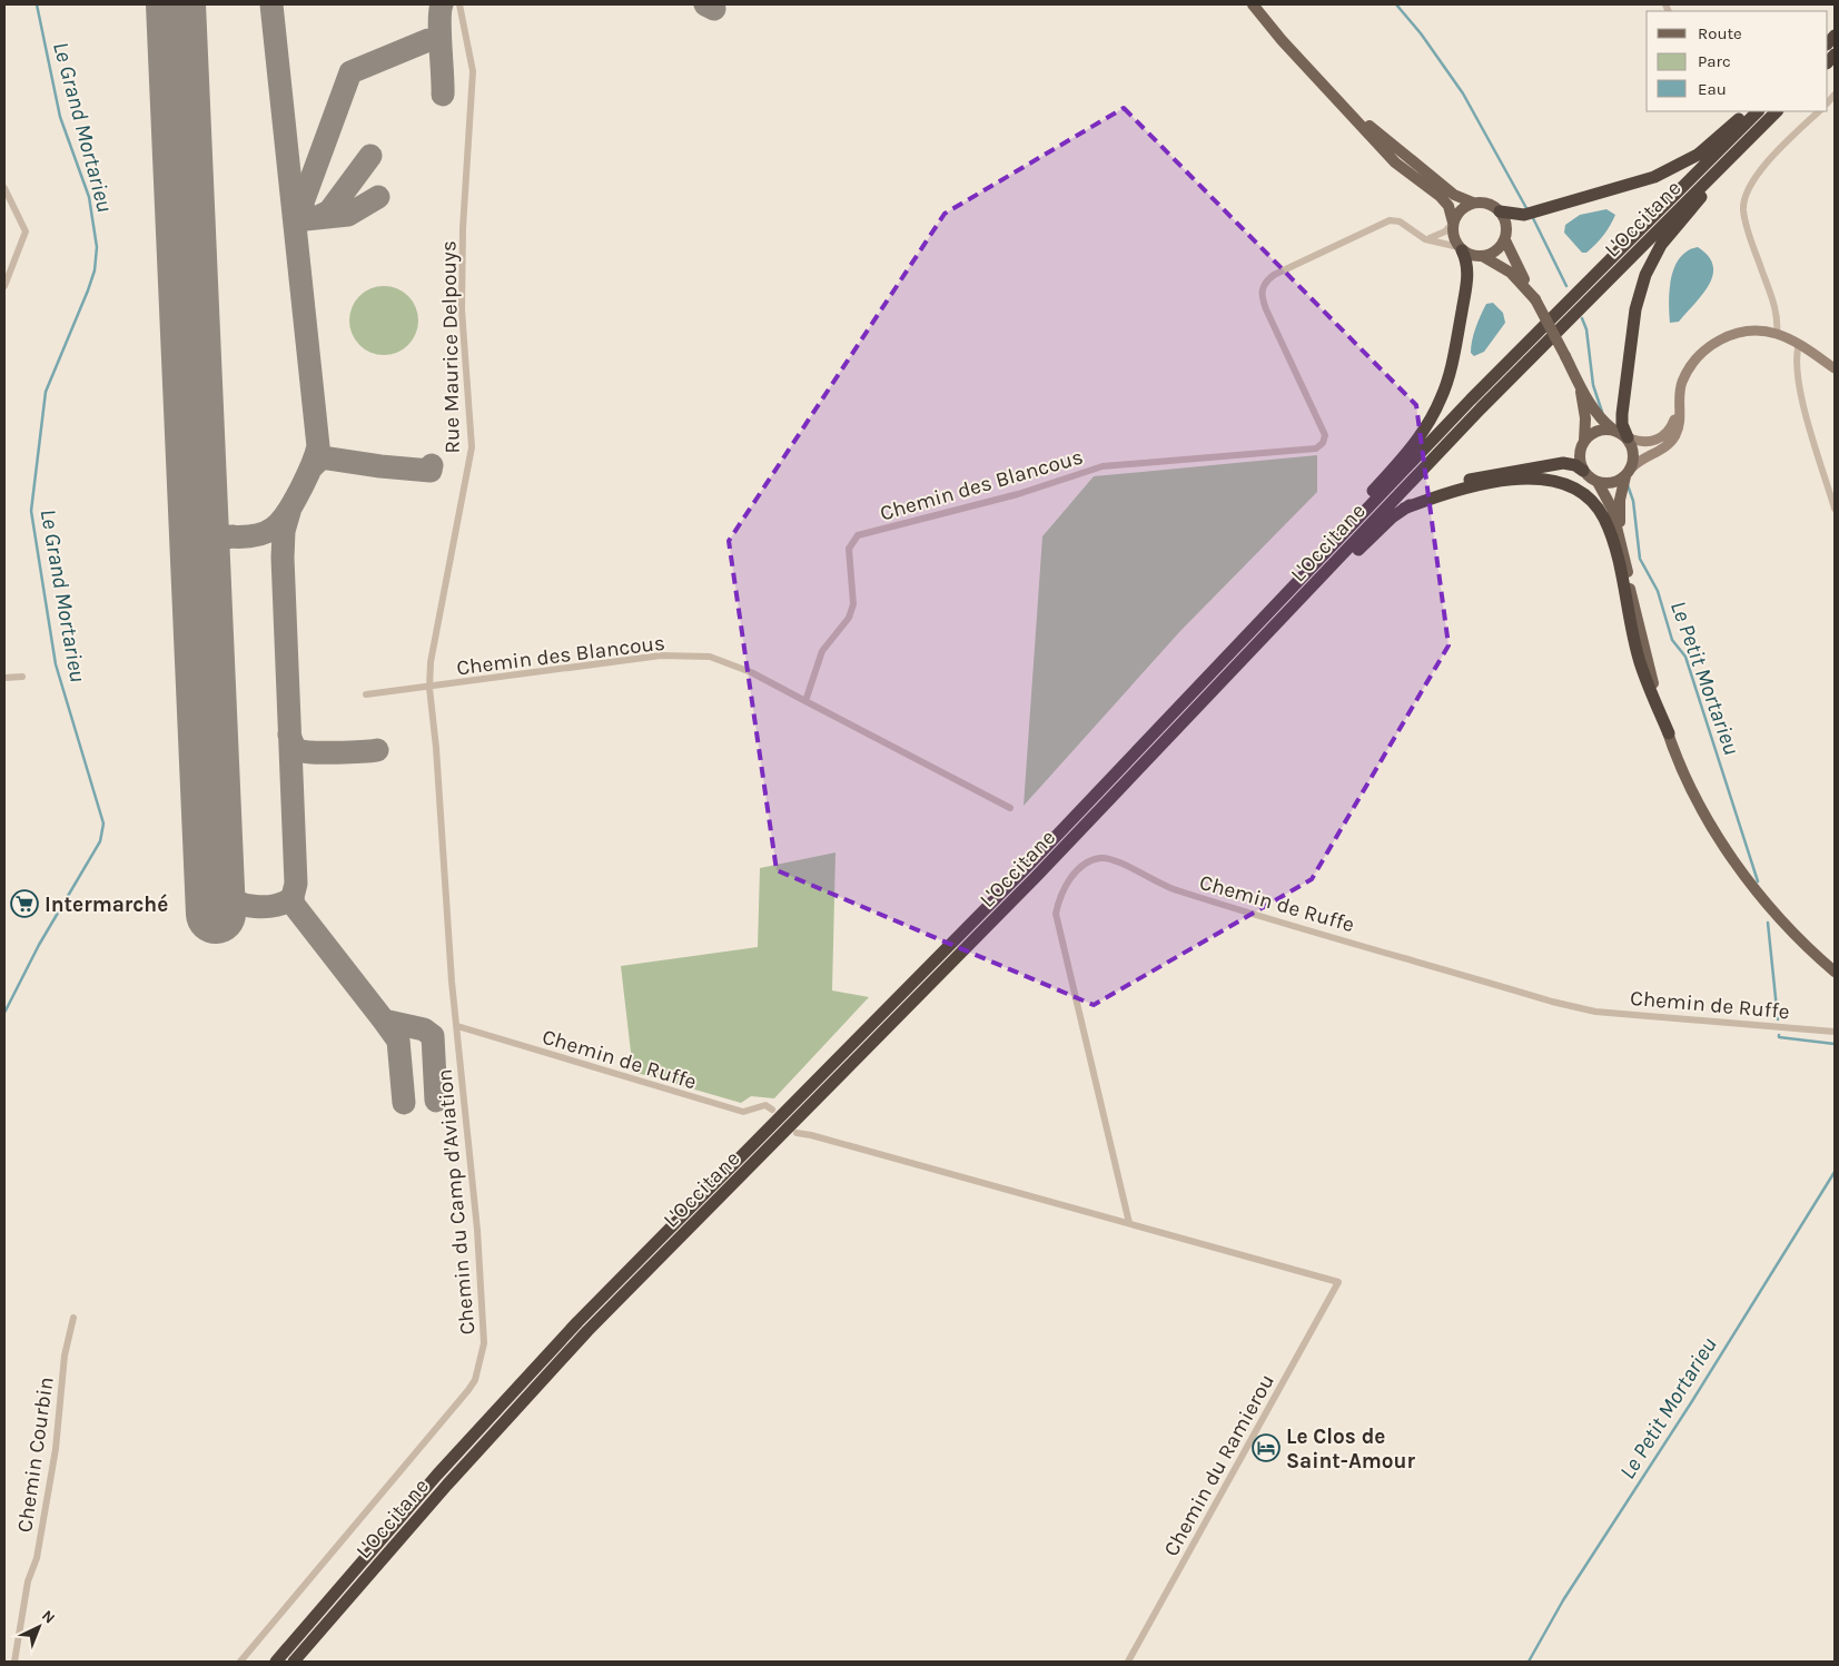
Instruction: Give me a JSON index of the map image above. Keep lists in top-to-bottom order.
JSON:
{
  "streets": {
    "highway": ["L'Occitane"],
    "street": [
      "Rue Maurice Delpouys",
      "Chemin des Blancous",
      "Chemin de Ruffe",
      "Chemin du Camp d'Aviation",
      "Chemin Courbin",
      "Chemin du Ramierou"
    ]
  },
  "crossings": [
    ["Rue Maurice Delpouys", "Chemin des Blancous"],
    ["Rue Maurice Delpouys", "Chemin du Camp d'Aviation"],
    ["Chemin des Blancous", "Chemin du Camp d'Aviation"],
    ["Chemin de Ruffe", "Chemin du Camp d'Aviation"],
    ["Chemin de Ruffe", "Chemin du Ramierou"]
  ],
  "water": ["Le Grand Mortarieu", "Le Petit Mortarieu"],
  "places": {
    "supermarket": ["Intermarché"],
    "hotel": ["Le Clos de Saint-Amour"]
  },
  "legend": ["Route", "Parc", "Eau"],
  "north": "top right"
}
